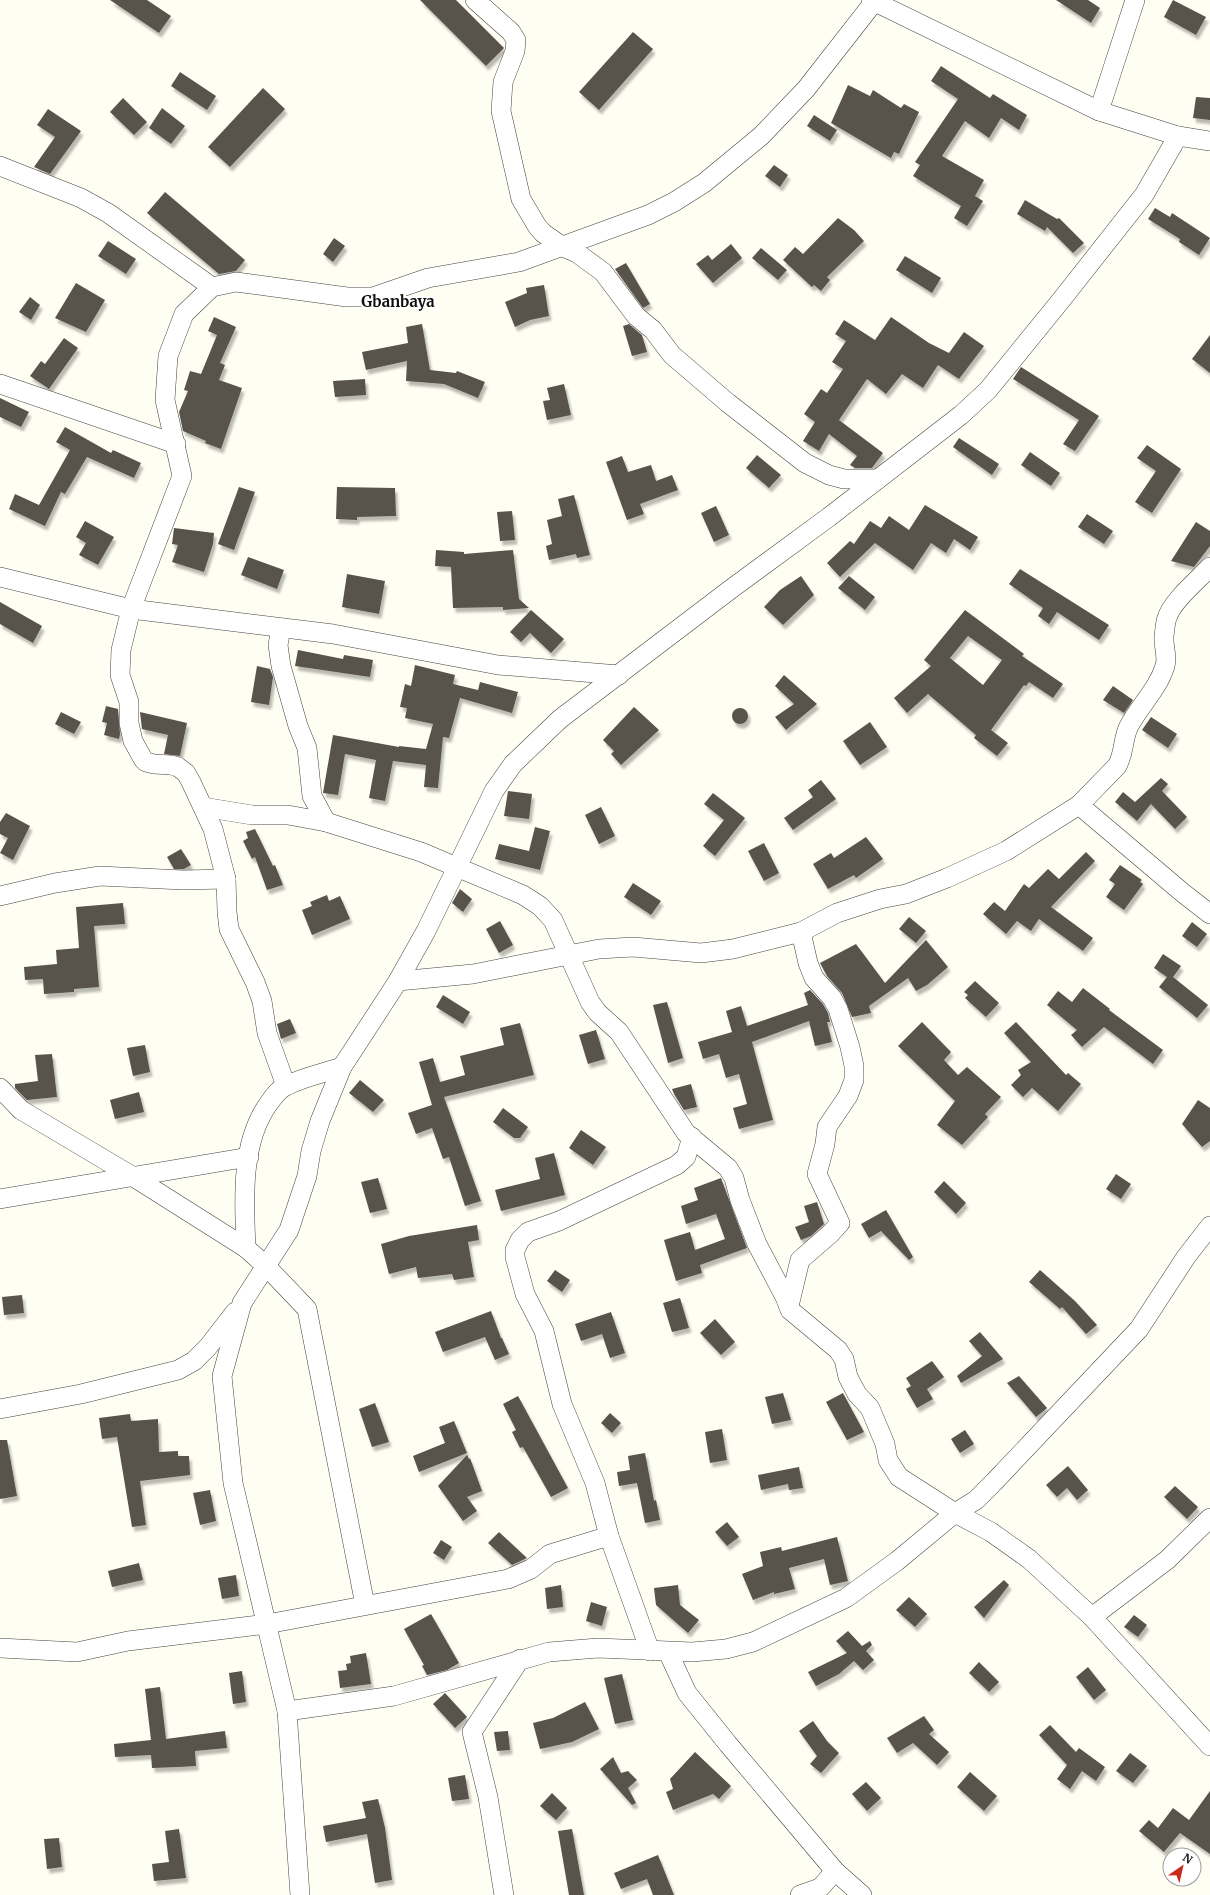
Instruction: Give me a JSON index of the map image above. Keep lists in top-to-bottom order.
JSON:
{
  "districts": ["Gbanbaya"],
  "north": "top right"
}
